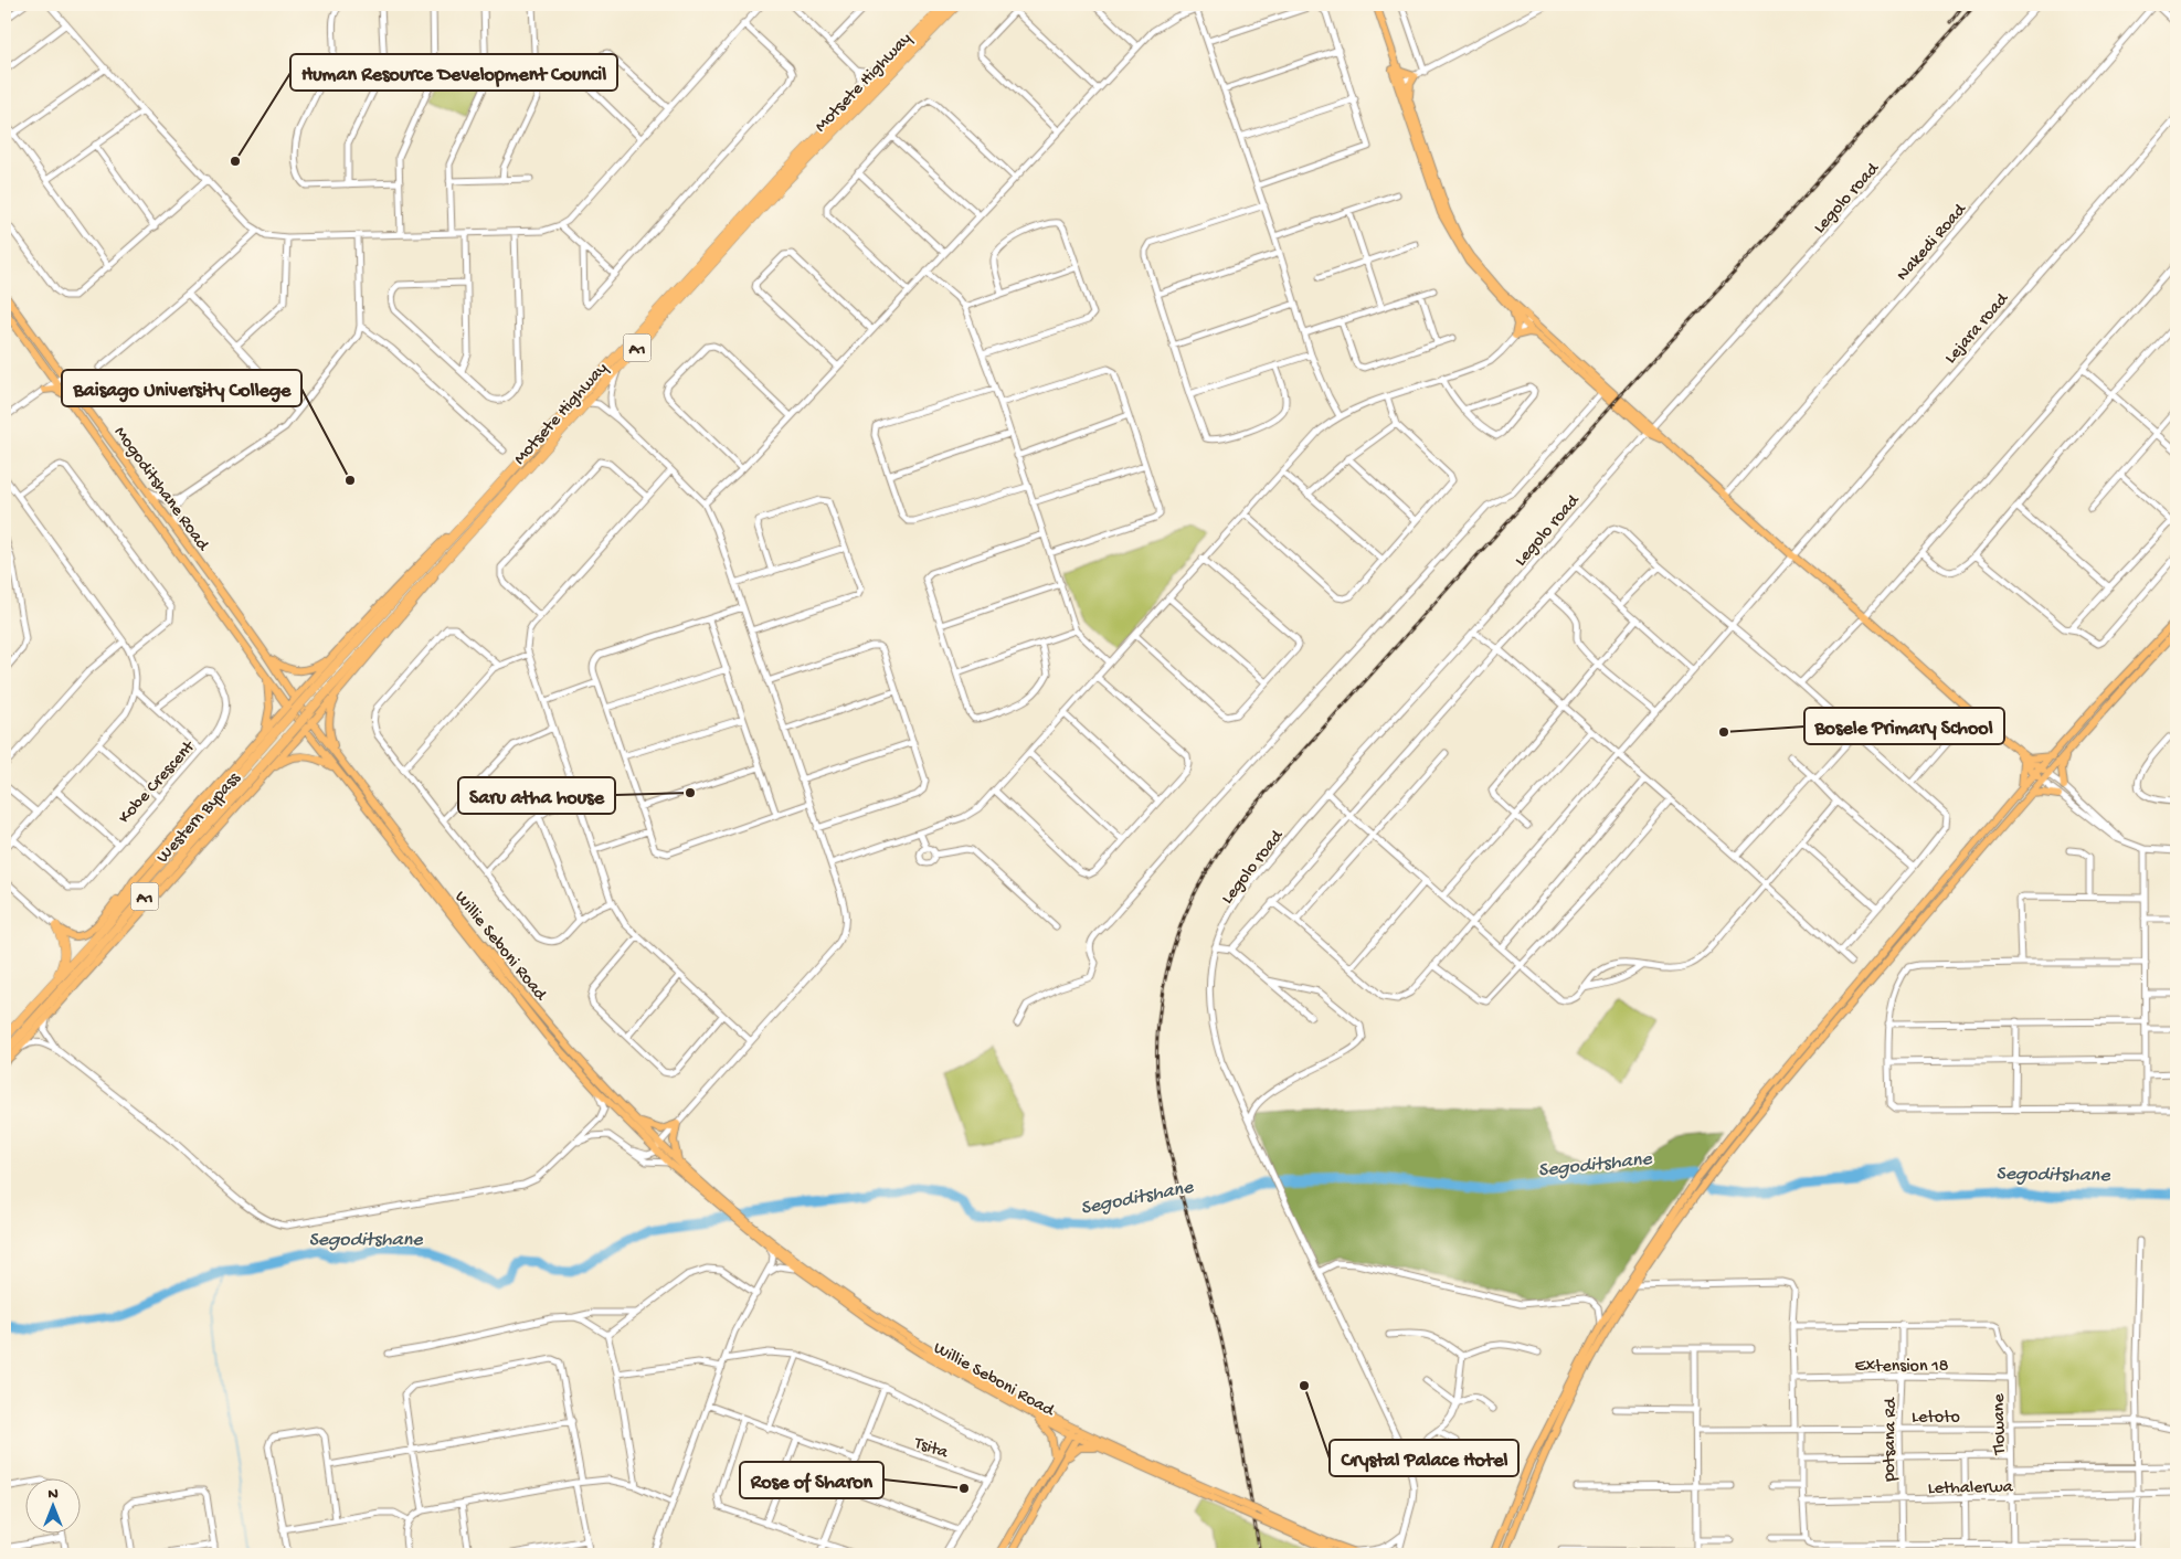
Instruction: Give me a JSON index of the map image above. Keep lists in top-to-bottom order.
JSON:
{
  "streets": {
    "highway": ["Motsete Highway", "A1", "Western Bypass"],
    "main road": ["Mogoditshane Road", "Willie Seboni Road"],
    "street": [
      "Legolo road",
      "Nakedi Road",
      "Lejara road",
      "Kobe Crescent",
      "Extension 18",
      "Letoto",
      "Tlowane",
      "potsana Rd",
      "Tsita",
      "Lethalerwa"
    ]
  },
  "crossings": [
    ["Motsete Highway", "Western Bypass"],
    ["Mogoditshane Road", "Willie Seboni Road"],
    ["Extension 18", "Tlowane"],
    ["Extension 18", "potsana Rd"],
    ["Letoto", "Tlowane"],
    ["Letoto", "potsana Rd"],
    ["Tlowane", "potsana Rd"],
    ["Tlowane", "Lethalerwa"],
    ["potsana Rd", "Lethalerwa"]
  ],
  "water": ["Segoditshane"],
  "places": [
    "Human Resource Development Council",
    "Baisago University College",
    "Bosele Primary School",
    "Saru atha house",
    "Crystal Palace Hotel",
    "Rose of Sharon"
  ],
  "north": "top"
}
